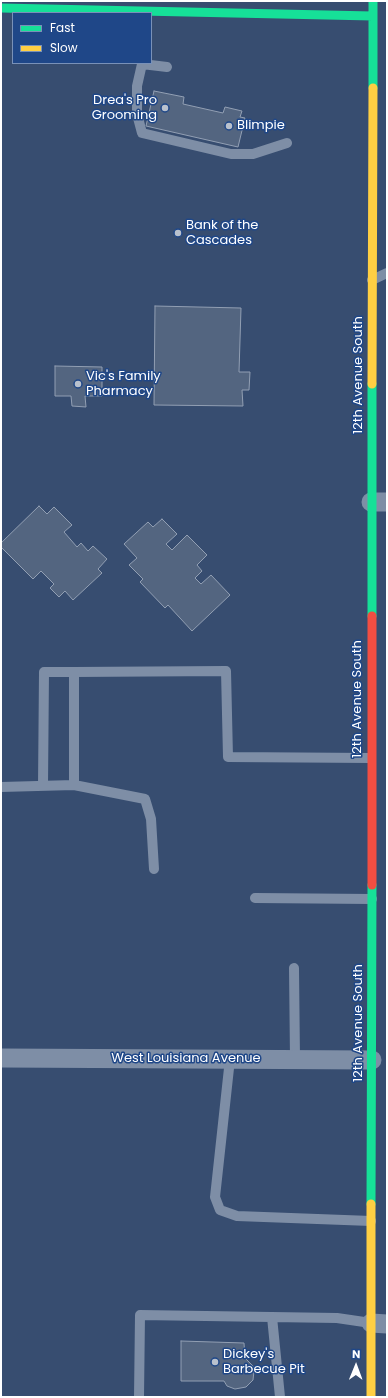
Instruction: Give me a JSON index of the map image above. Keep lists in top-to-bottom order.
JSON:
{
  "streets": {
    "main road": ["12th Avenue South"],
    "street": ["West Louisiana Avenue"]
  },
  "crossings": [
    ["12th Avenue South", "West Louisiana Avenue"]
  ],
  "places": [
    "Drea's Pro Grooming",
    "Blimpie",
    "Bank of the Cascades",
    "Vic's Family Pharmacy",
    "Dickey's Barbecue Pit"
  ],
  "legend": ["Fast", "Slow"],
  "north": "top"
}
